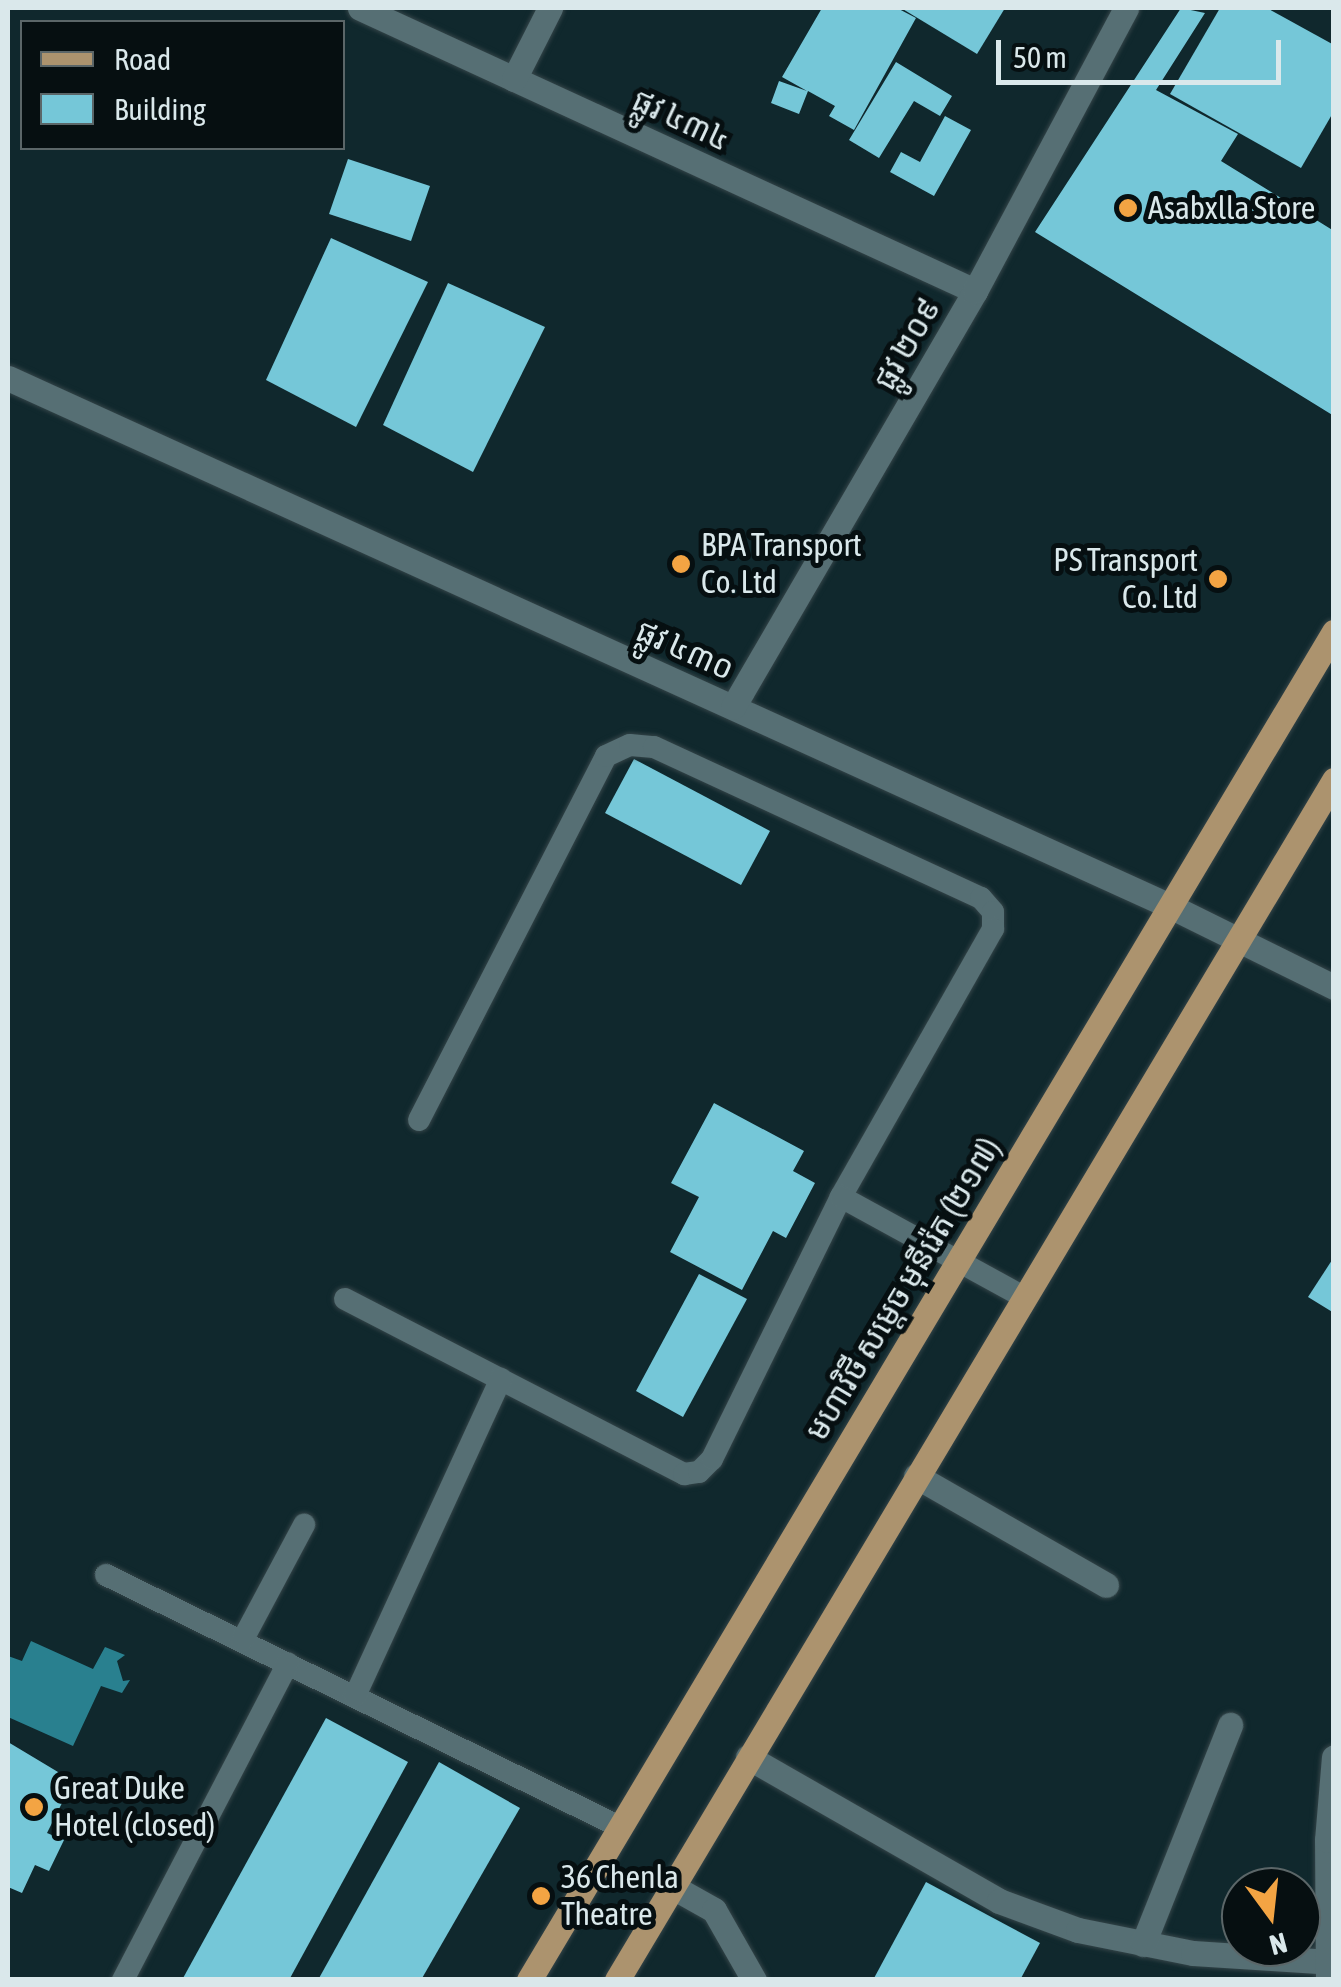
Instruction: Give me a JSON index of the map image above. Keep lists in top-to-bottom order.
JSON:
{
  "streets": {
    "main road": ["មហាវិថី សម្តេច មុនីរ៉េត (២១៧)"],
    "street": ["ផ្លូវ ៤៣៤", "ផ្លូវ ២០៩", "ផ្លូវ ៤៣០"]
  },
  "crossings": [
    ["ផ្លូវ ៤៣៤", "ផ្លូវ ២០៩"],
    ["ផ្លូវ ២០៩", "ផ្លូវ ៤៣០"],
    ["ផ្លូវ ៤៣០", "មហាវិថី សម្តេច មុនីរ៉េត (២១៧)"]
  ],
  "places": [
    "Asabxlla Store",
    "BPA Transport Co. Ltd",
    "PS Transport Co. Ltd",
    "Great Duke Hotel (closed)",
    "36 Chenla Theatre"
  ],
  "legend": ["Road", "Building"],
  "scale_bar": "50 m",
  "north": "bottom"
}
